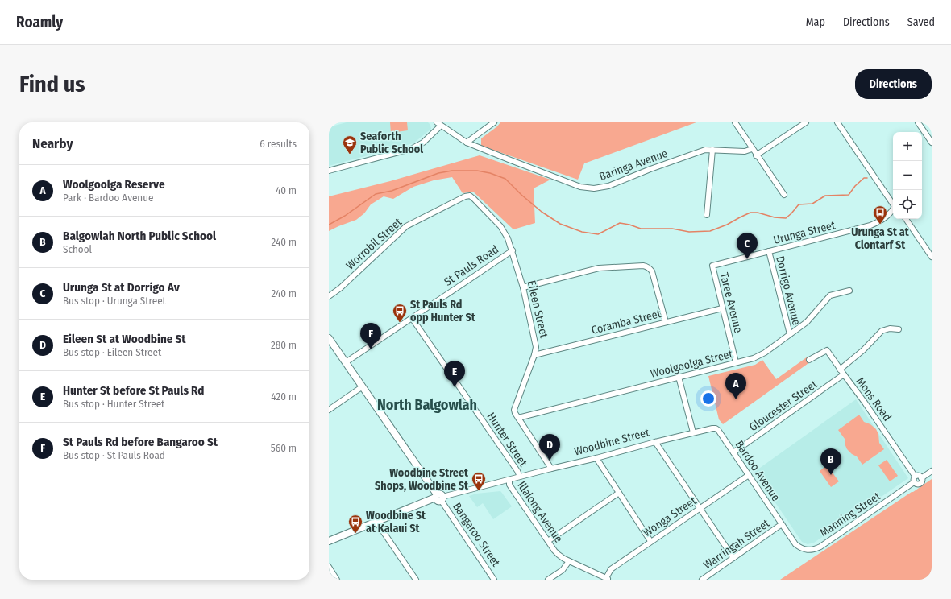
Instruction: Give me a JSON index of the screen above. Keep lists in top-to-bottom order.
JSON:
{
  "streets": {
    "street": [
      "Baringa Avenue",
      "Urunga Street",
      "Worrobil Street",
      "St Pauls Road",
      "Dorrigo Avenue",
      "Taree Avenue",
      "Eileen Street",
      "Coramba Street",
      "Woolgoolga Street",
      "Mons Road",
      "Gloucester Street",
      "Hunter Street",
      "Woodbine Street",
      "Bardoo Avenue",
      "Illalong Avenue",
      "Manning Street",
      "Wonga Street",
      "Bangaroo Street",
      "Warringah Street"
    ]
  },
  "crossings": [
    ["Urunga Street", "Dorrigo Avenue"],
    ["Urunga Street", "Taree Avenue"],
    ["Worrobil Street", "Eileen Street"],
    ["St Pauls Road", "Eileen Street"],
    ["St Pauls Road", "Hunter Street"],
    ["St Pauls Road", "Bangaroo Street"],
    ["Dorrigo Avenue", "Woolgoolga Street"],
    ["Taree Avenue", "Coramba Street"],
    ["Taree Avenue", "Woolgoolga Street"],
    ["Eileen Street", "Coramba Street"],
    ["Eileen Street", "Woolgoolga Street"],
    ["Eileen Street", "Woodbine Street"],
    ["Mons Road", "Gloucester Street"],
    ["Mons Road", "Manning Street"],
    ["Gloucester Street", "Bardoo Avenue"],
    ["Hunter Street", "Woodbine Street"],
    ["Woodbine Street", "Bardoo Avenue"],
    ["Woodbine Street", "Illalong Avenue"],
    ["Woodbine Street", "Bangaroo Street"],
    ["Bardoo Avenue", "Manning Street"],
    ["Bardoo Avenue", "Wonga Street"],
    ["Bardoo Avenue", "Warringah Street"],
    ["Illalong Avenue", "Wonga Street"]
  ],
  "districts": ["North Balgowlah"],
  "places": {
    "school or university": ["Seaforth Public School"],
    "bus stop": [
      "Urunga St at Clontarf St",
      "St Pauls Rd opp Hunter St",
      "Woodbine Street Shops, Woodbine St",
      "Woodbine St at Kalaui St"
    ]
  },
  "page": {
    "header": "Roamly",
    "nav": ["Map", "Directions", "Saved"],
    "buttons": "Directions",
    "title": "Find us",
    "heading": ["Nearby", "6 results"],
    "map_buttons": ["+", "−"],
    "list": [
      {
        "mark": "A",
        "name": "Woolgoolga Reserve",
        "note": "Park · Bardoo Avenue",
        "value": "40 m"
      },
      {
        "mark": "B",
        "name": "Balgowlah North Public School",
        "note": "School",
        "value": "240 m"
      },
      {
        "mark": "C",
        "name": "Urunga St at Dorrigo Av",
        "note": "Bus stop · Urunga Street",
        "value": "240 m"
      },
      {
        "mark": "D",
        "name": "Eileen St at Woodbine St",
        "note": "Bus stop · Eileen Street",
        "value": "280 m"
      },
      {
        "mark": "E",
        "name": "Hunter St before St Pauls Rd",
        "note": "Bus stop · Hunter Street",
        "value": "420 m"
      },
      {
        "mark": "F",
        "name": "St Pauls Rd before Bangaroo St",
        "note": "Bus stop · St Pauls Road",
        "value": "560 m"
      }
    ],
    "pins": [
      "C",
      "F",
      "E",
      "A",
      "D",
      "B"
    ]
  }
}
